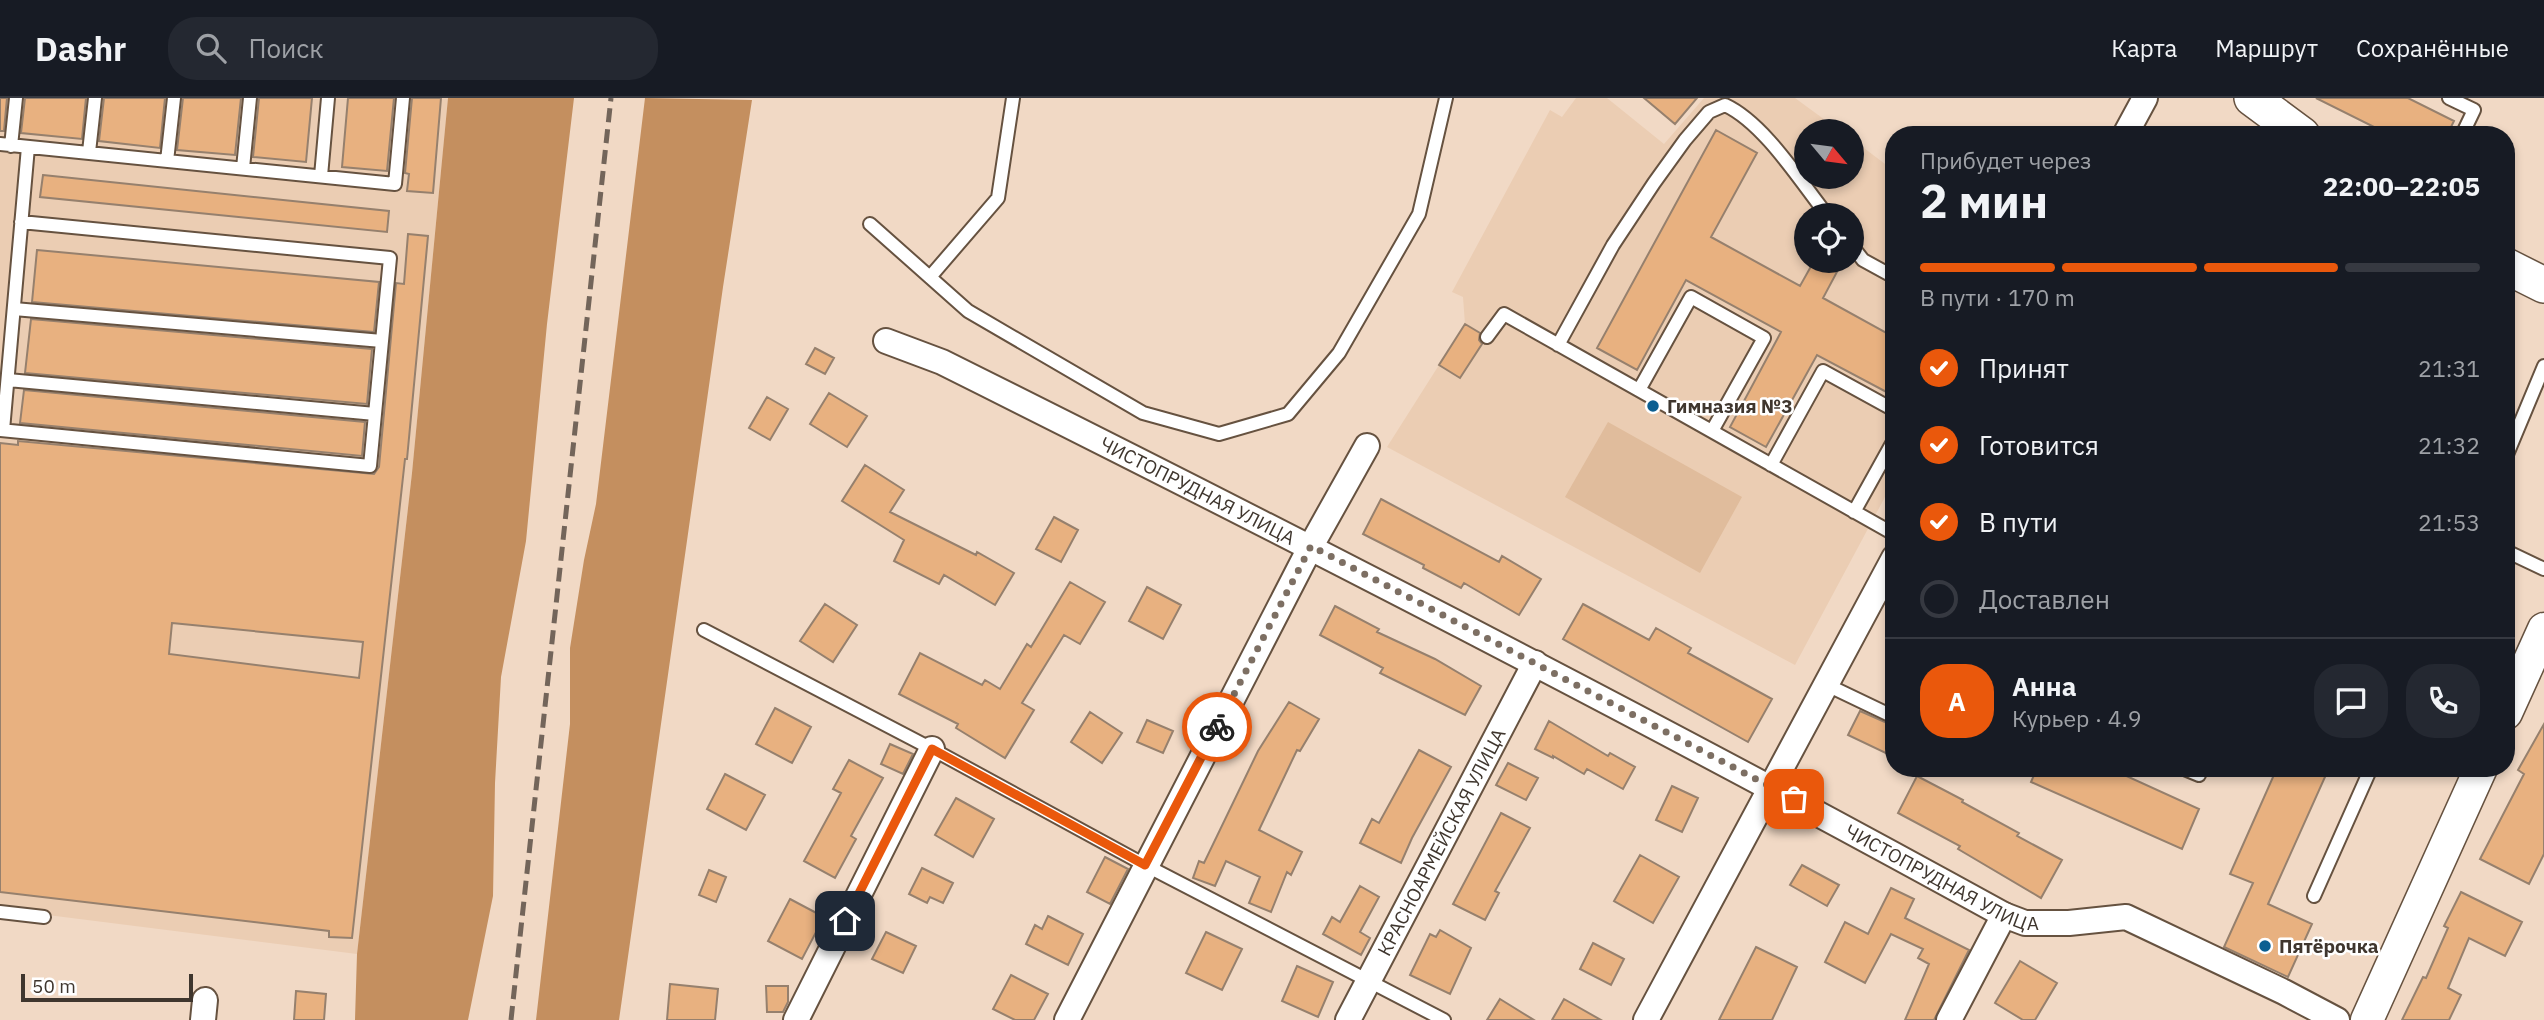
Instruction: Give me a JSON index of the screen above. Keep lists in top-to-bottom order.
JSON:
{
  "streets": {
    "street": ["ЧИСТОПРУДНАЯ УЛИЦА", "КРАСНОАРМЕЙСКАЯ УЛИЦА"]
  },
  "crossings": [
    ["ЧИСТОПРУДНАЯ УЛИЦА", "КРАСНОАРМЕЙСКАЯ УЛИЦА"]
  ],
  "places": ["Гимназия №3", "Пятёрочка"],
  "scale_bar": "50 m",
  "north": "bottom right",
  "page": {
    "header": "Dashr",
    "search": "Поиск",
    "nav": ["Карта", "Маршрут", "Сохранённые"],
    "heading": ["2 мин", "Прибудет через", "22:00–22:05"],
    "panel": ["Анна", "Курьер · 4.9"],
    "bar": "В пути · 170 m",
    "list": [
      ["Принят", "21:31"],
      ["Готовится", "21:32"],
      ["В пути", "21:53"],
      "Доставлен"
    ],
    "round": "А",
    "scale": "50 m"
  }
}
